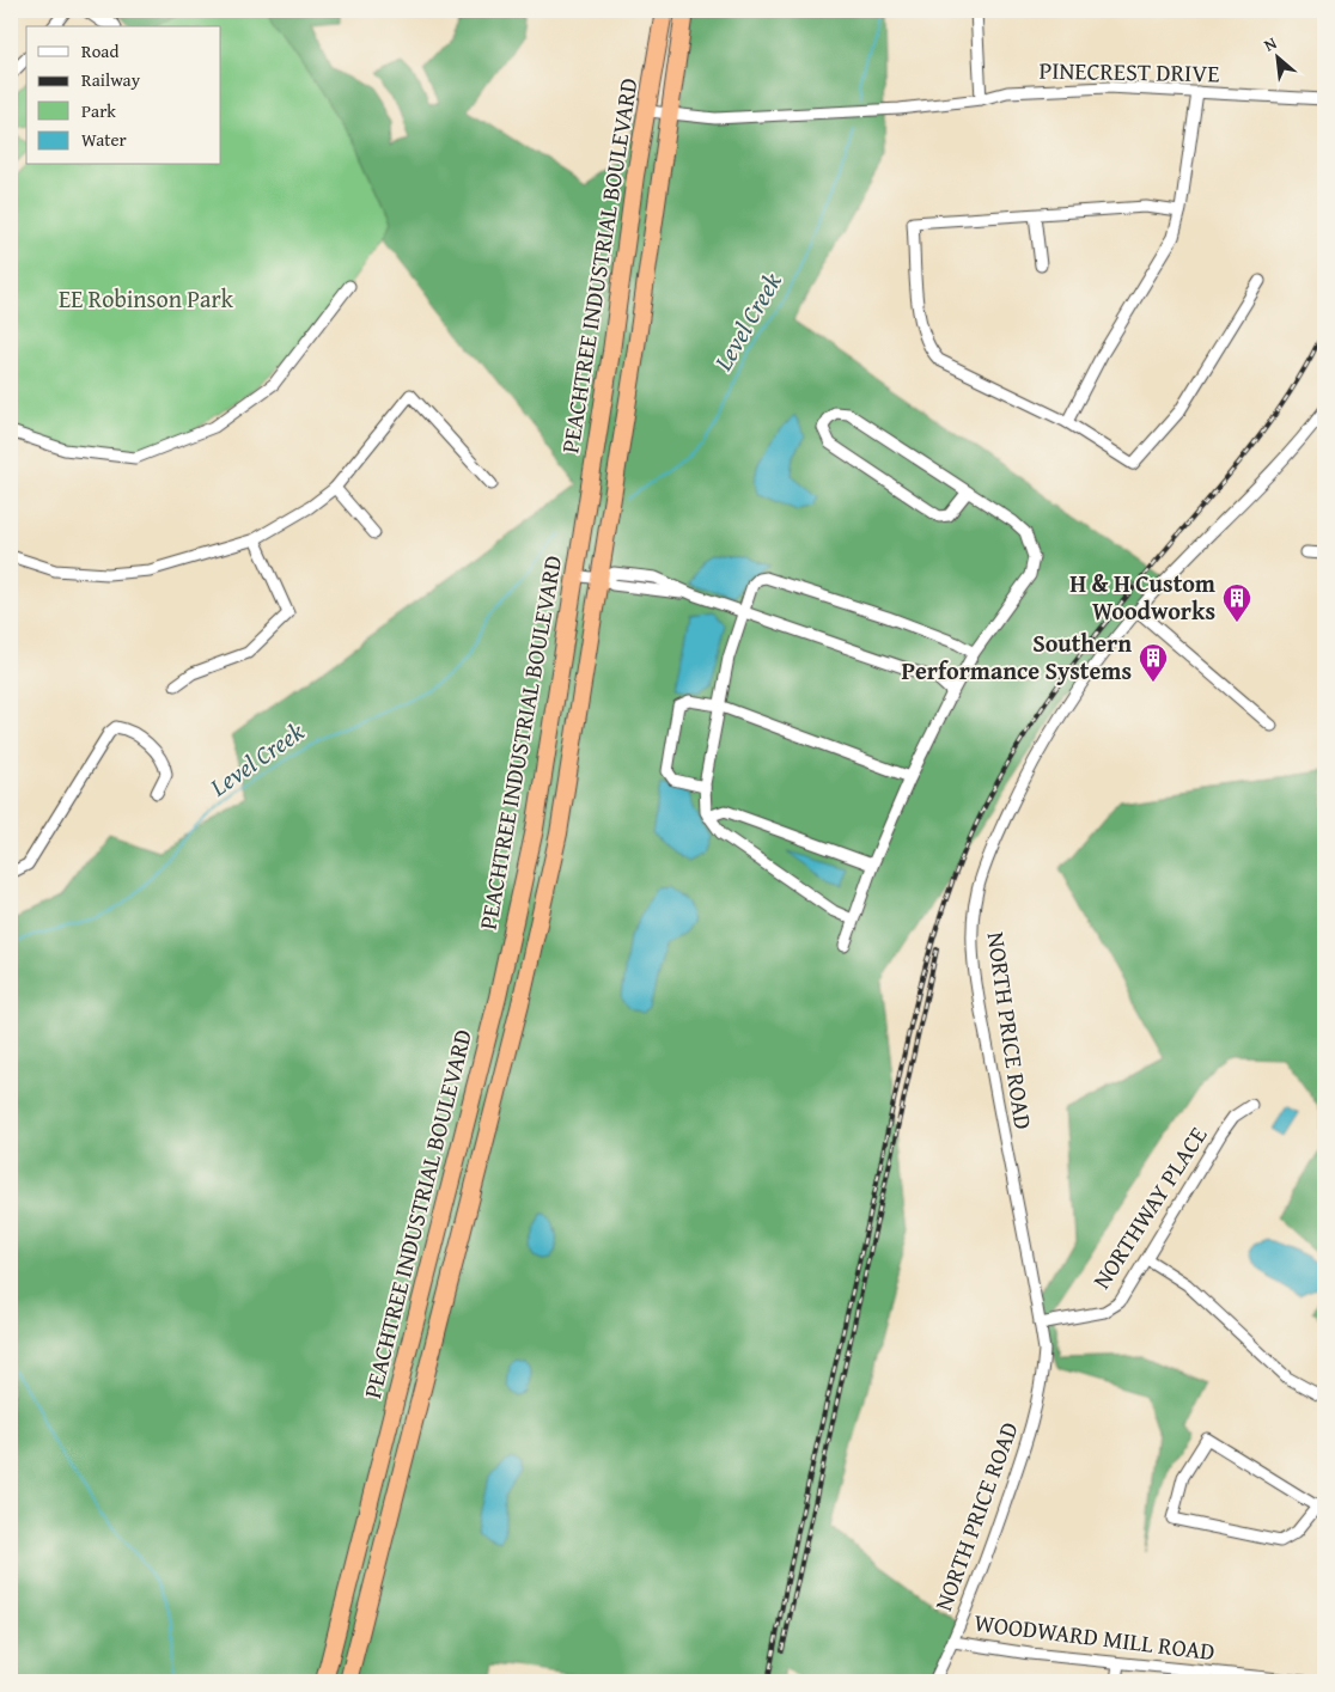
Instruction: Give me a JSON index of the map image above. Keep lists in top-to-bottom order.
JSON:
{
  "streets": {
    "highway": ["PEACHTREE INDUSTRIAL BOULEVARD"],
    "street": [
      "PINECREST DRIVE",
      "NORTH PRICE ROAD",
      "NORTHWAY PLACE",
      "WOODWARD MILL ROAD"
    ]
  },
  "crossings": [
    ["PINECREST DRIVE", "PEACHTREE INDUSTRIAL BOULEVARD"],
    ["NORTH PRICE ROAD", "NORTHWAY PLACE"],
    ["NORTH PRICE ROAD", "WOODWARD MILL ROAD"]
  ],
  "water": ["Level Creek"],
  "parks": ["EE Robinson Park"],
  "places": {
    "building": ["H & H Custom Woodworks", "Southern Performance Systems"]
  },
  "legend": [
    "Road",
    "Railway",
    "Park",
    "Water"
  ],
  "north": "top left"
}
